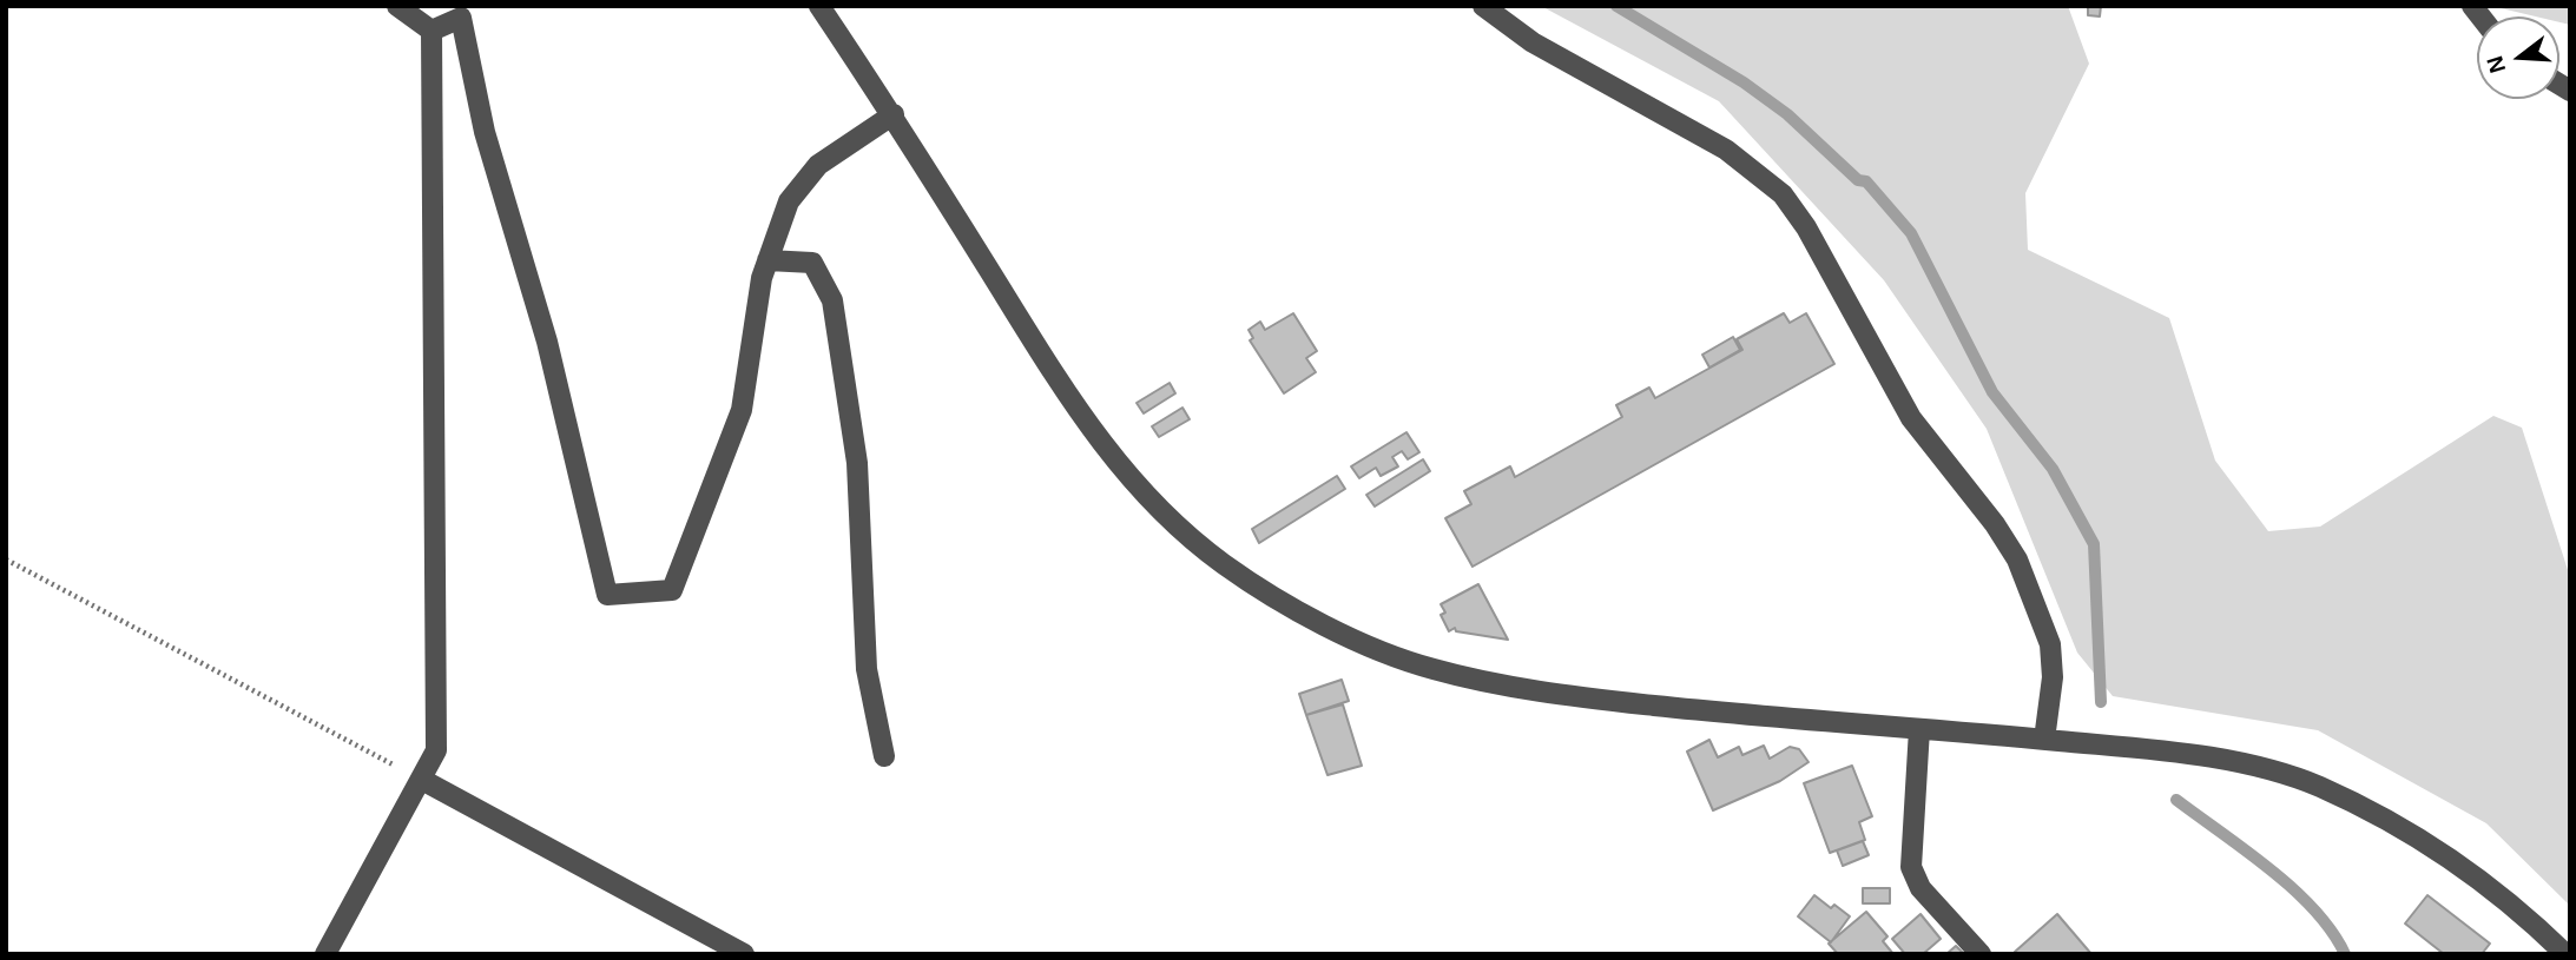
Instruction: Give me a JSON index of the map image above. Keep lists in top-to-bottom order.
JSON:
{
  "north": "left"
}
